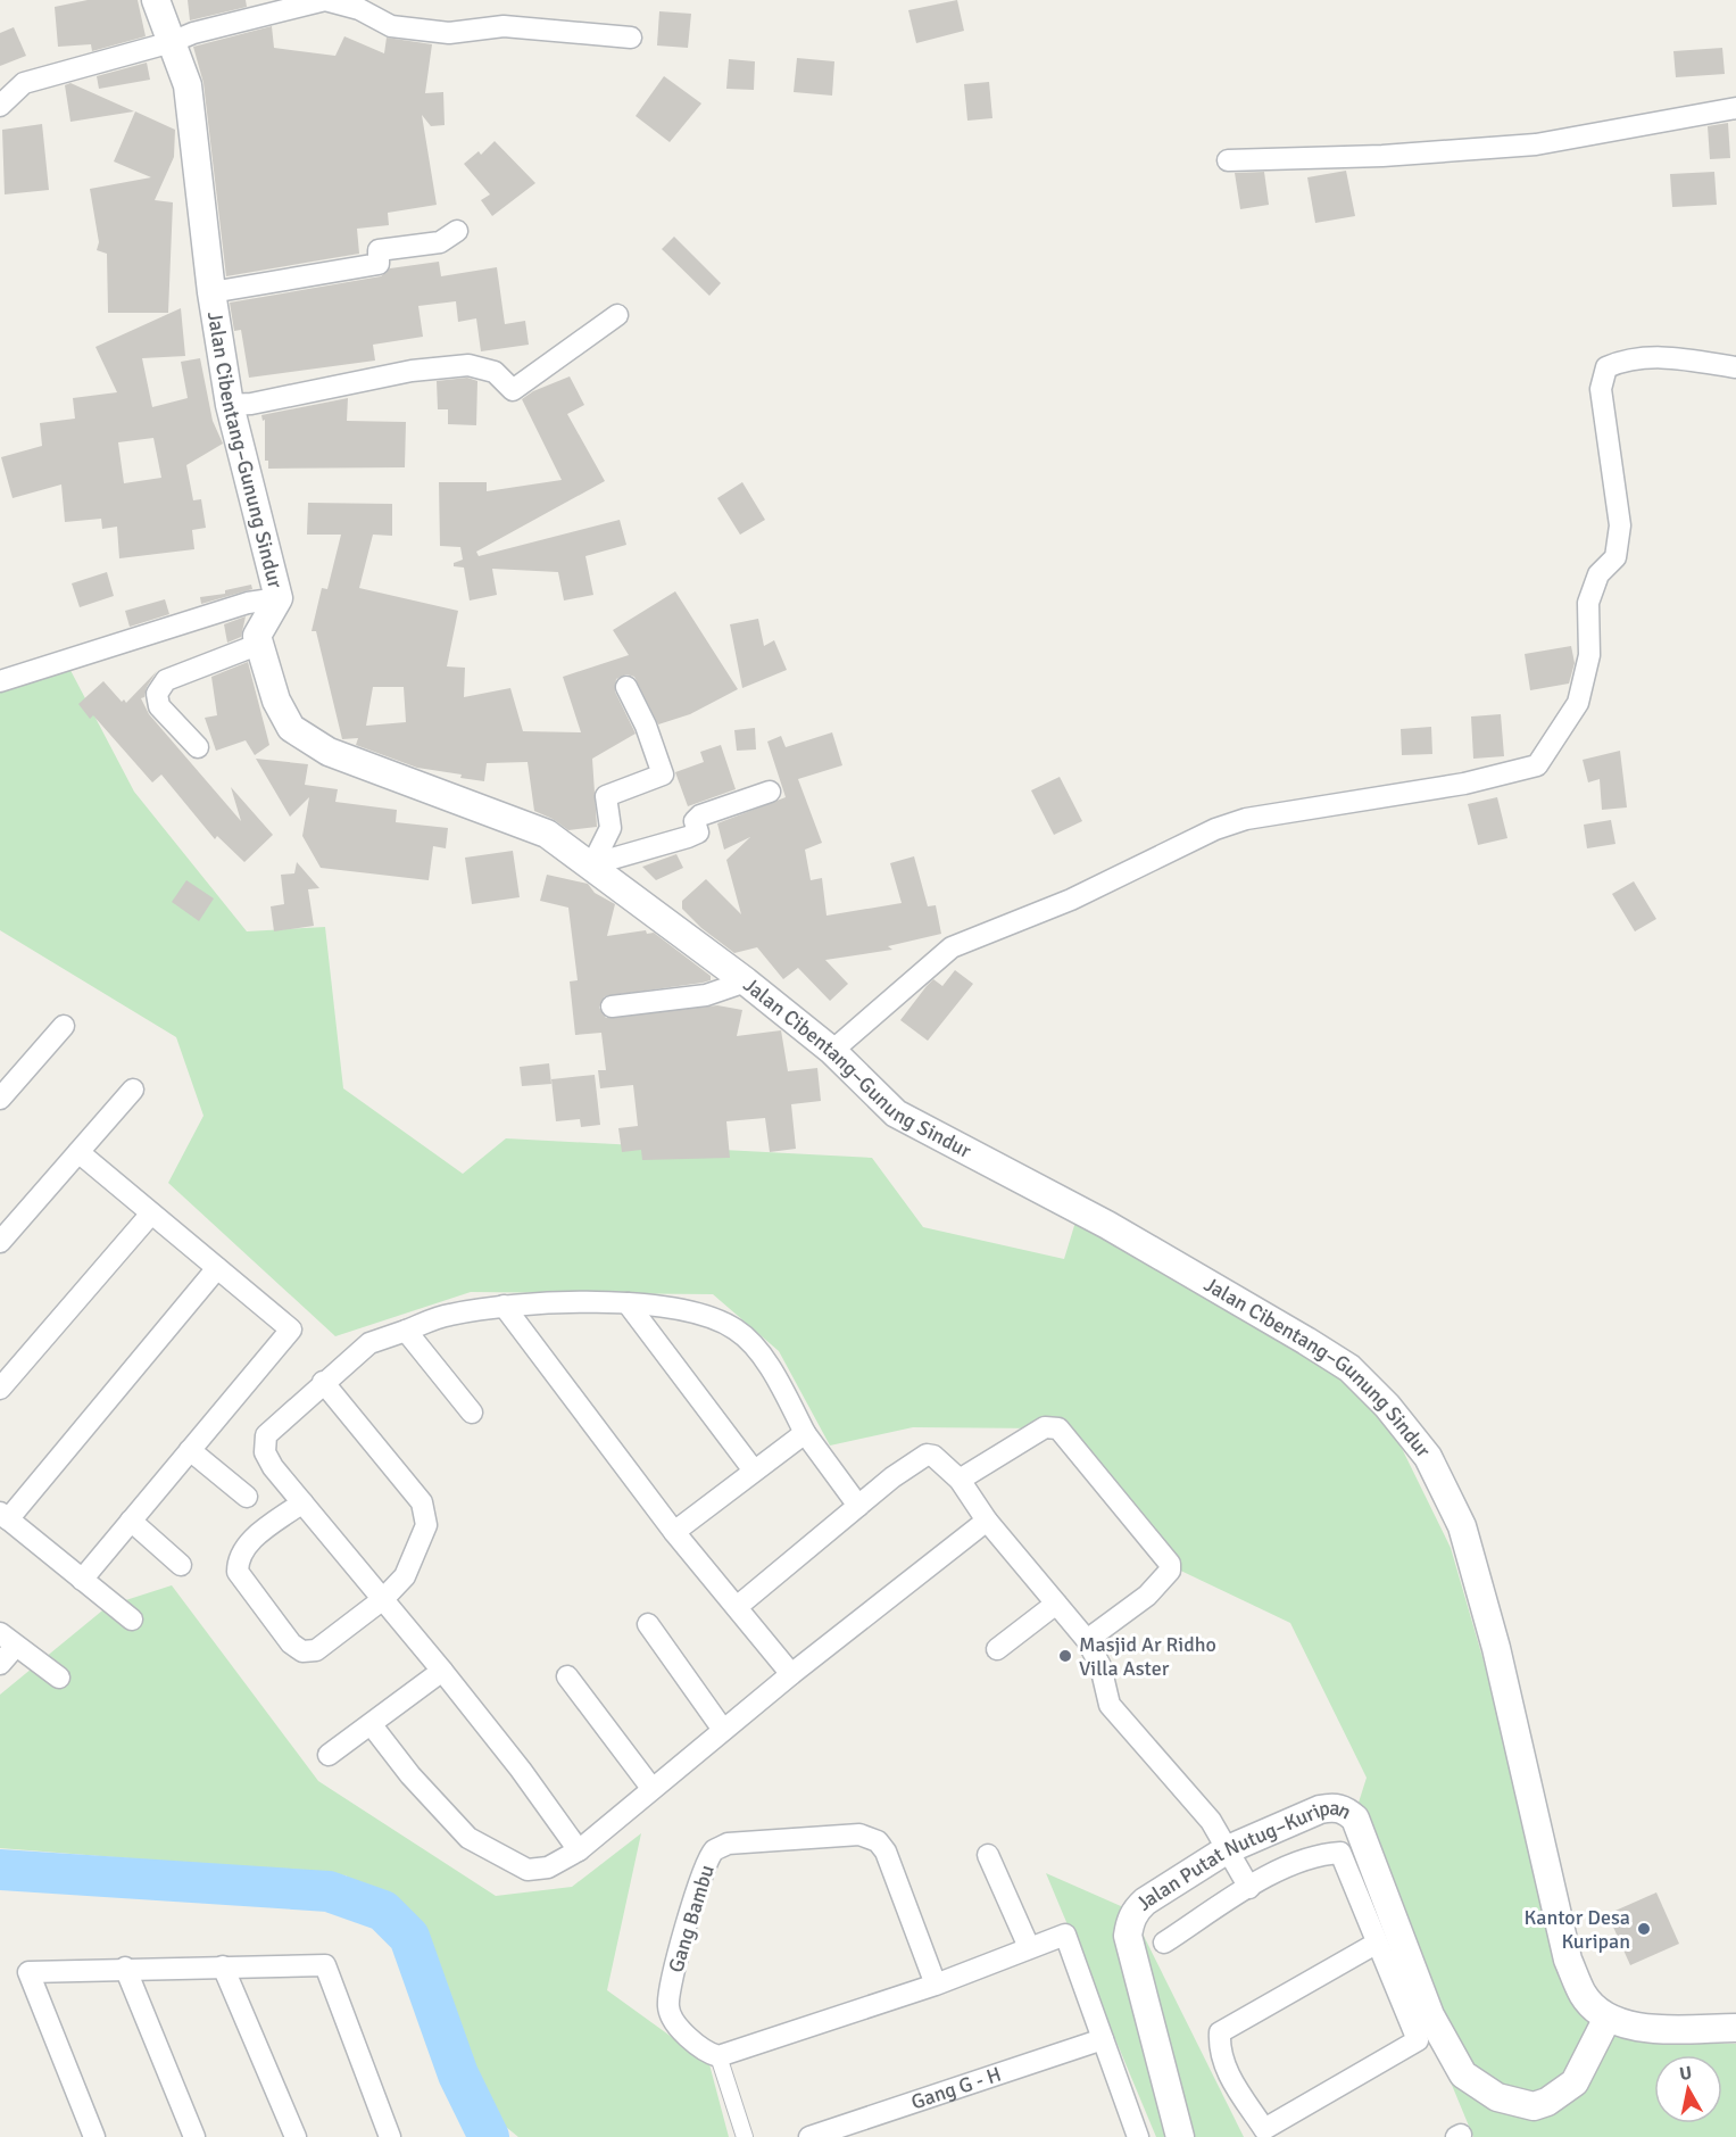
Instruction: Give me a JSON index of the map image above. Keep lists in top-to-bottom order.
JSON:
{
  "streets": {
    "street": [
      "Jalan Cibentang–Gunung Sindur",
      "Jalan Putat Nutug–Kuripan",
      "Gang Bambu",
      "Gang G - H"
    ]
  },
  "crossings": [
    ["Jalan Cibentang–Gunung Sindur", "Jalan Putat Nutug–Kuripan"]
  ],
  "places": ["Masjid Ar Ridho Villa Aster", "Kantor Desa Kuripan"],
  "north": "top"
}
